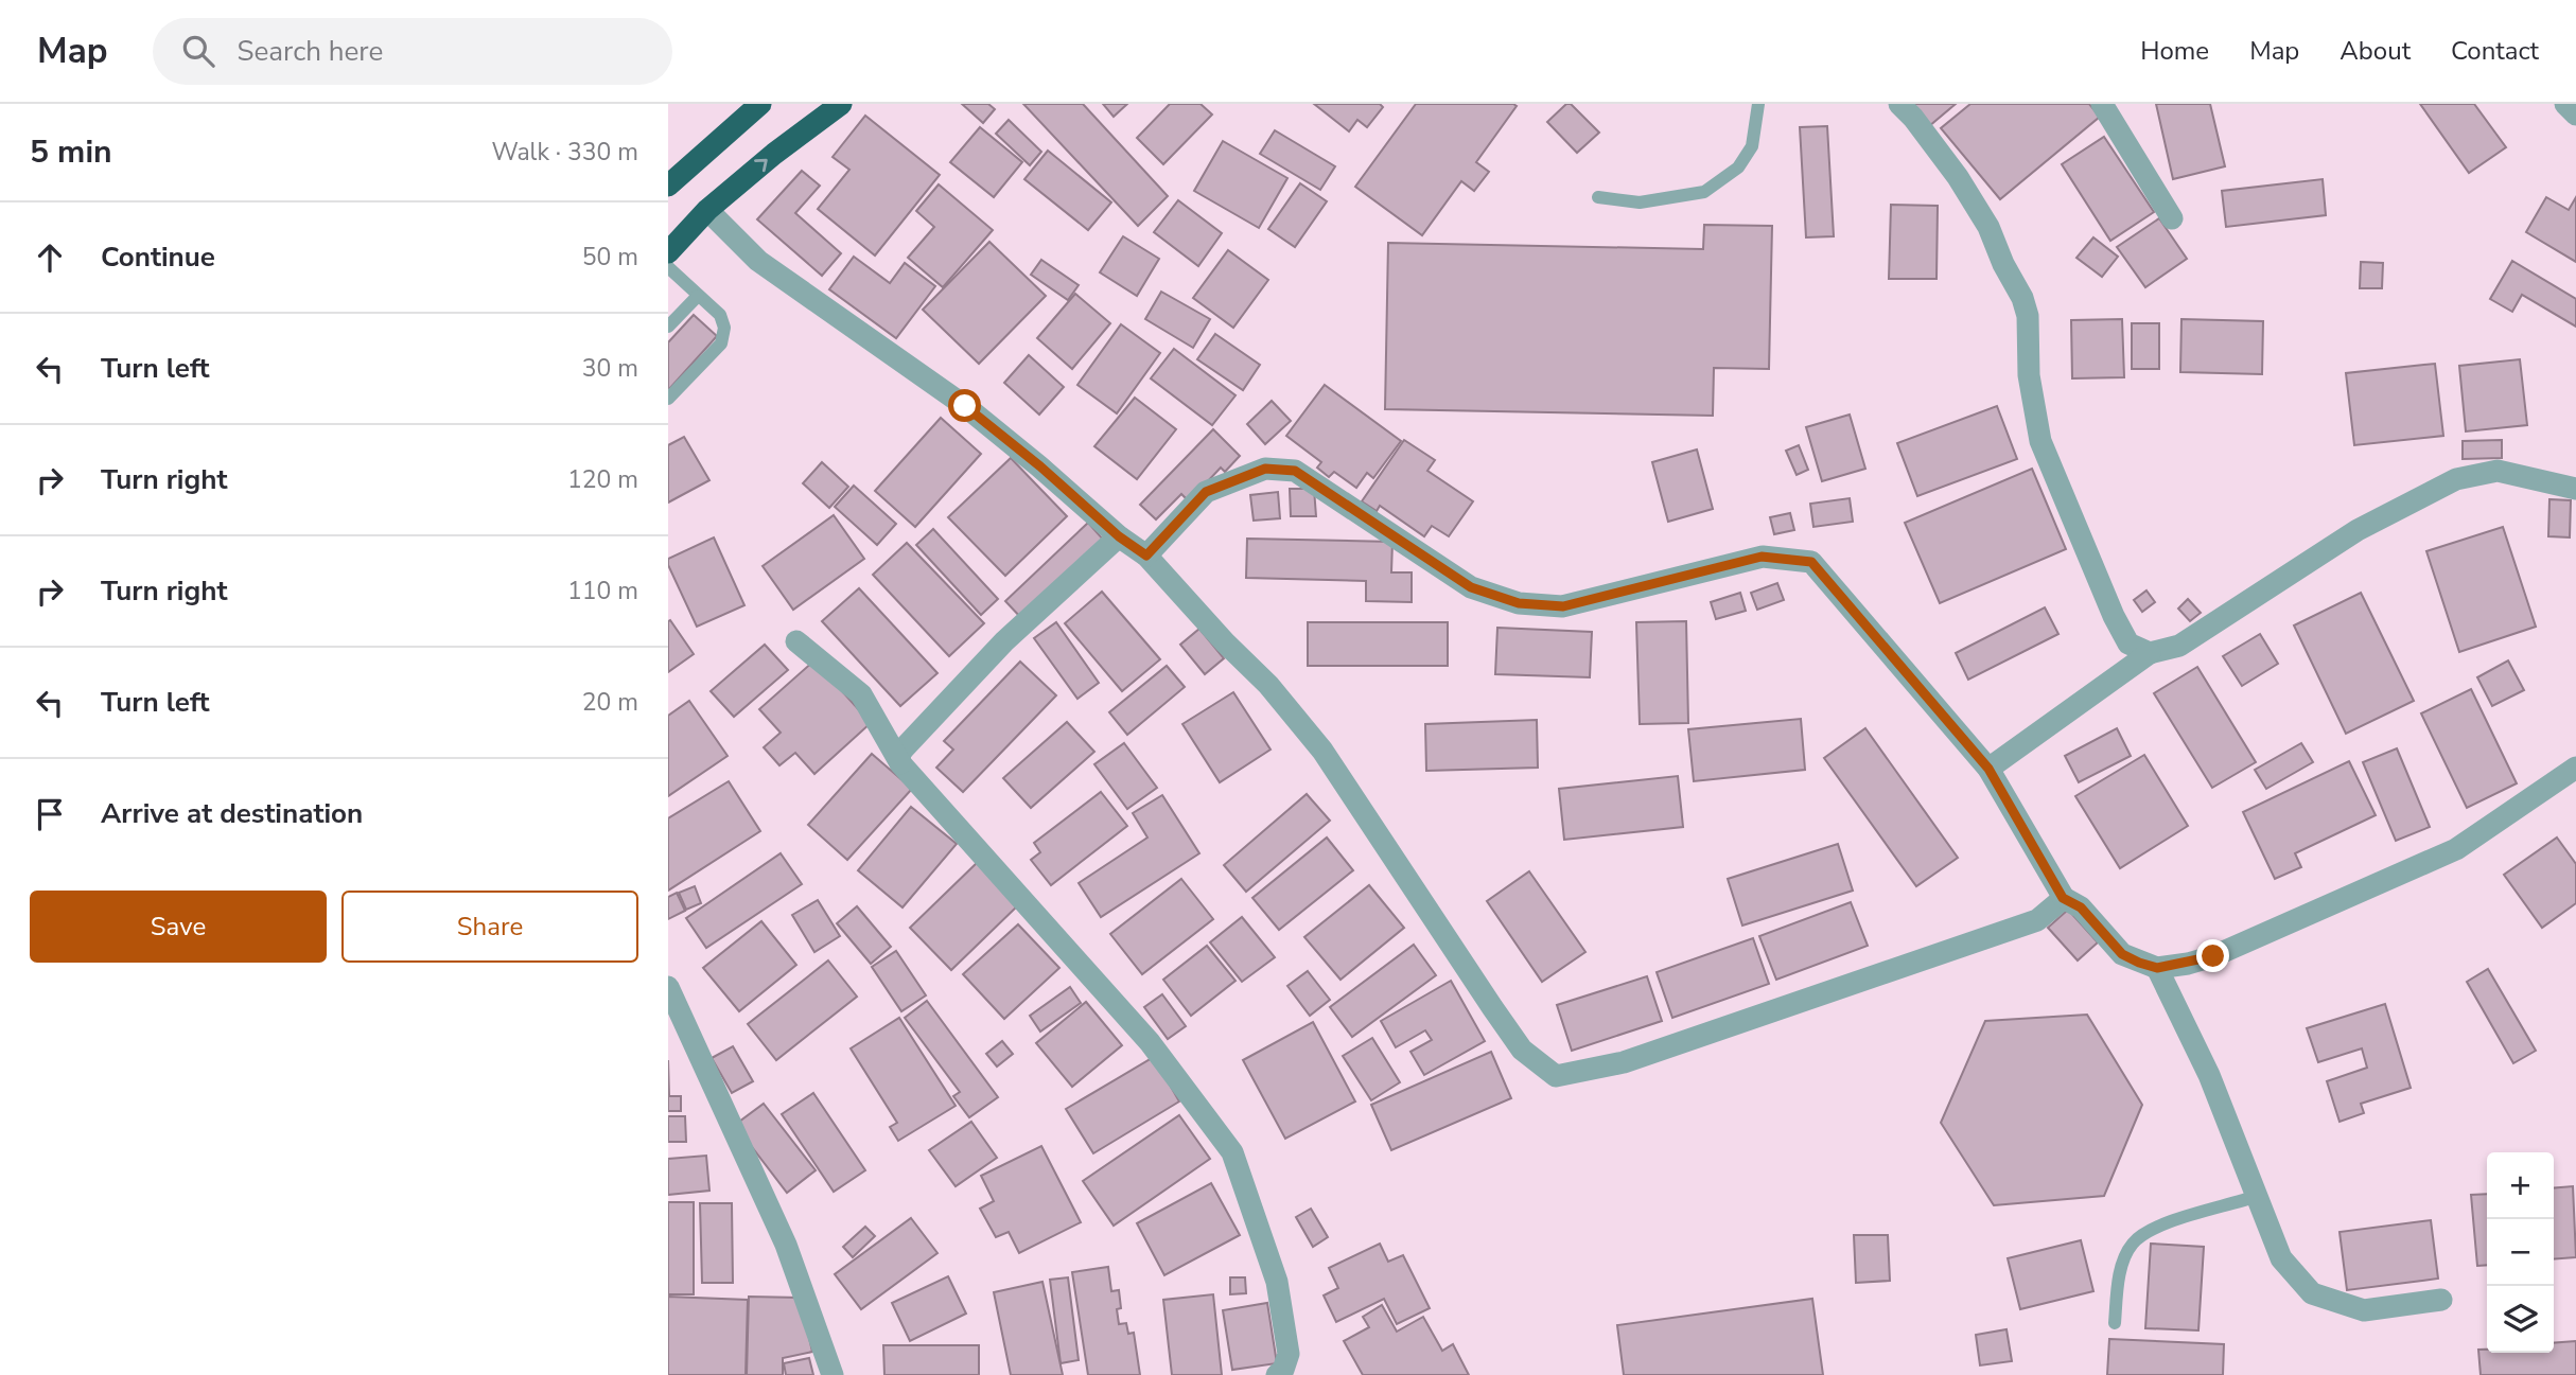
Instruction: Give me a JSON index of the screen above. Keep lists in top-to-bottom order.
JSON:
{
  "page": {
    "header": "Map",
    "search": "Search here",
    "nav": [
      "Home",
      "Map",
      "About",
      "Contact"
    ],
    "heading": ["5 min", "Walk · 330 m"],
    "list": [
      ["Continue", "50 m"],
      ["Turn left", "30 m"],
      ["Turn right", "120 m"],
      ["Turn right", "110 m"],
      ["Turn left", "20 m"],
      "Arrive at destination"
    ],
    "buttons": ["Save", "Share"],
    "map_buttons": ["+", "−"]
  }
}
